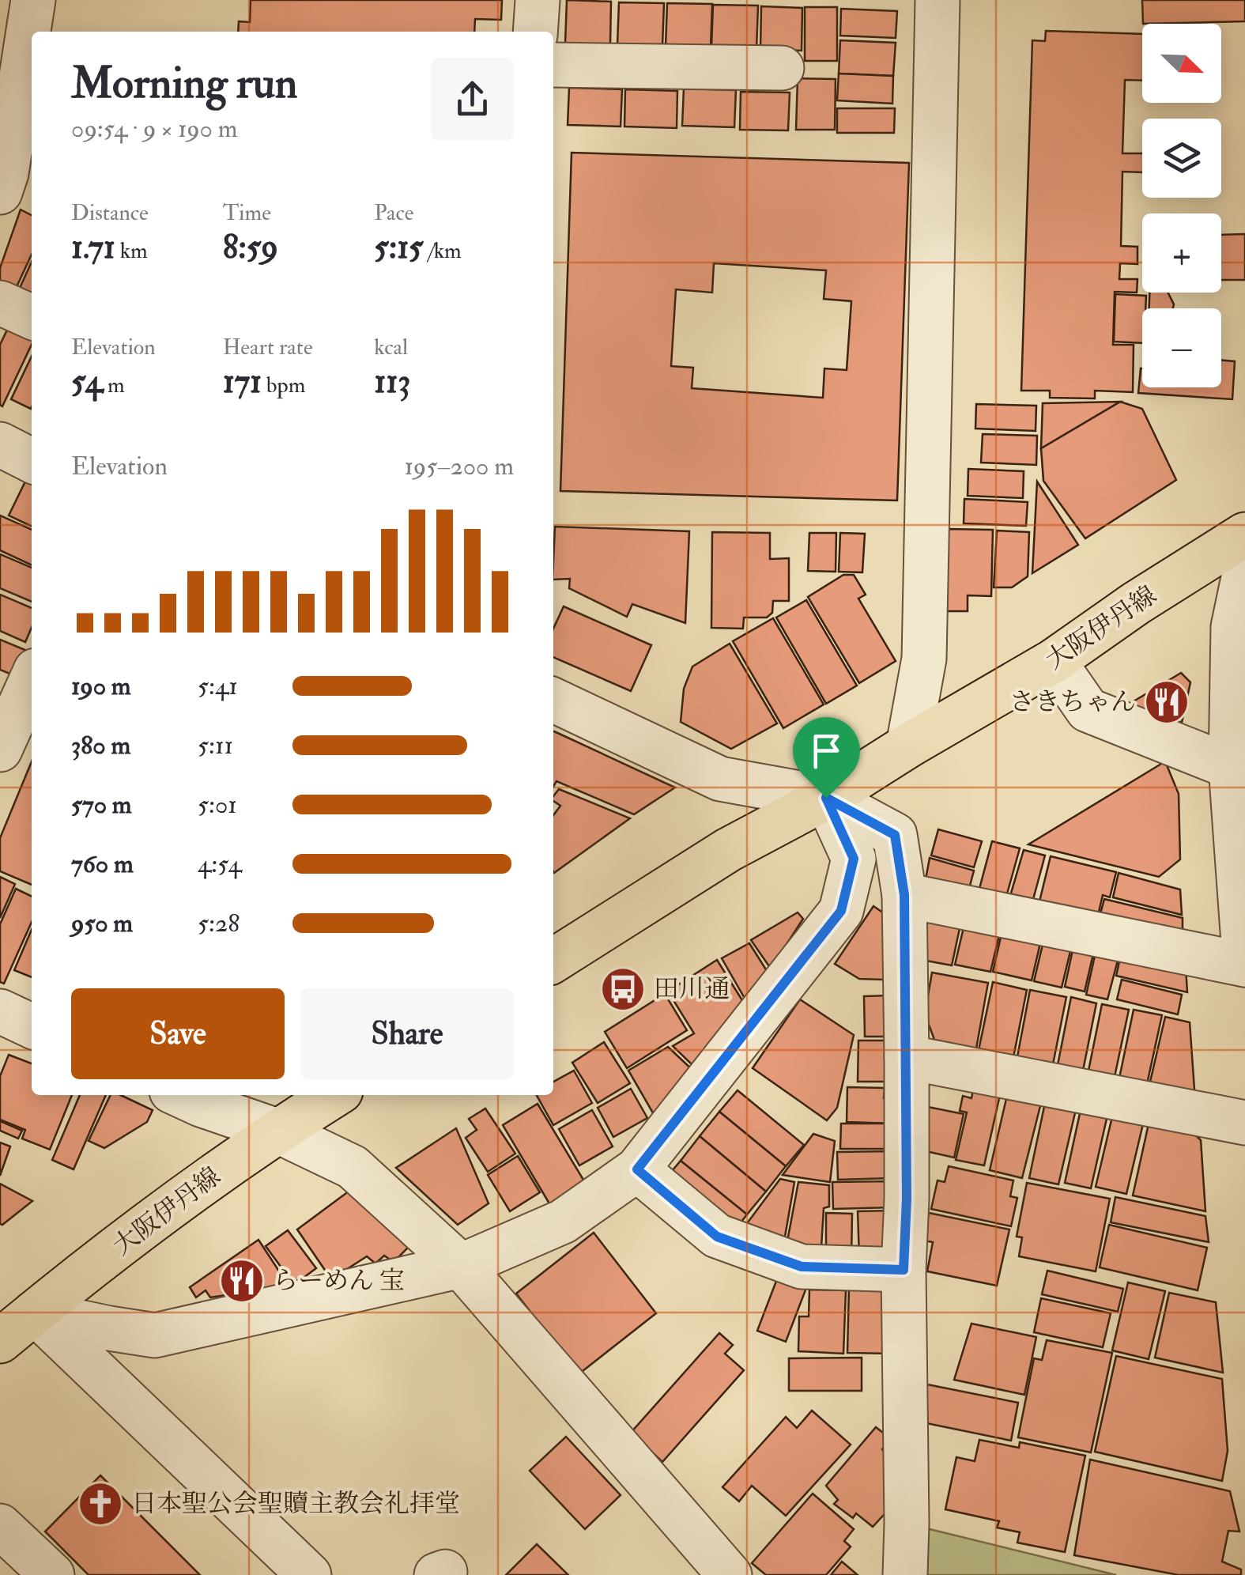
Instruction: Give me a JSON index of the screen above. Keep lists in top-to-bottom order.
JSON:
{
  "streets": {
    "main road": ["大阪伊丹線"]
  },
  "places": {
    "restaurant": ["さきちゃん", "らーめん 宝"],
    "bus stop": ["田川通"],
    "church": ["日本聖公会聖贖主教会礼拝堂"]
  },
  "north": "bottom right",
  "page": {
    "map_buttons": ["+", "−"],
    "heading": ["Morning run", "09:54 · 9 × 190 m"],
    "stats": [
      ["Distance", "1.71 km"],
      ["Time", "8:59"],
      ["Pace", "5:15 /km"],
      ["Elevation", "54 m"],
      ["Heart rate", "171 bpm"],
      ["kcal", "113"]
    ],
    "chart": ["Elevation", "195–200 m"],
    "list": [
      {
        "name": "190 m",
        "note": "5:41"
      },
      {
        "name": "380 m",
        "note": "5:11"
      },
      {
        "name": "570 m",
        "note": "5:01"
      },
      {
        "name": "760 m",
        "note": "4:54"
      },
      {
        "name": "950 m",
        "note": "5:28"
      }
    ],
    "buttons": ["Save", "Share"]
  }
}
